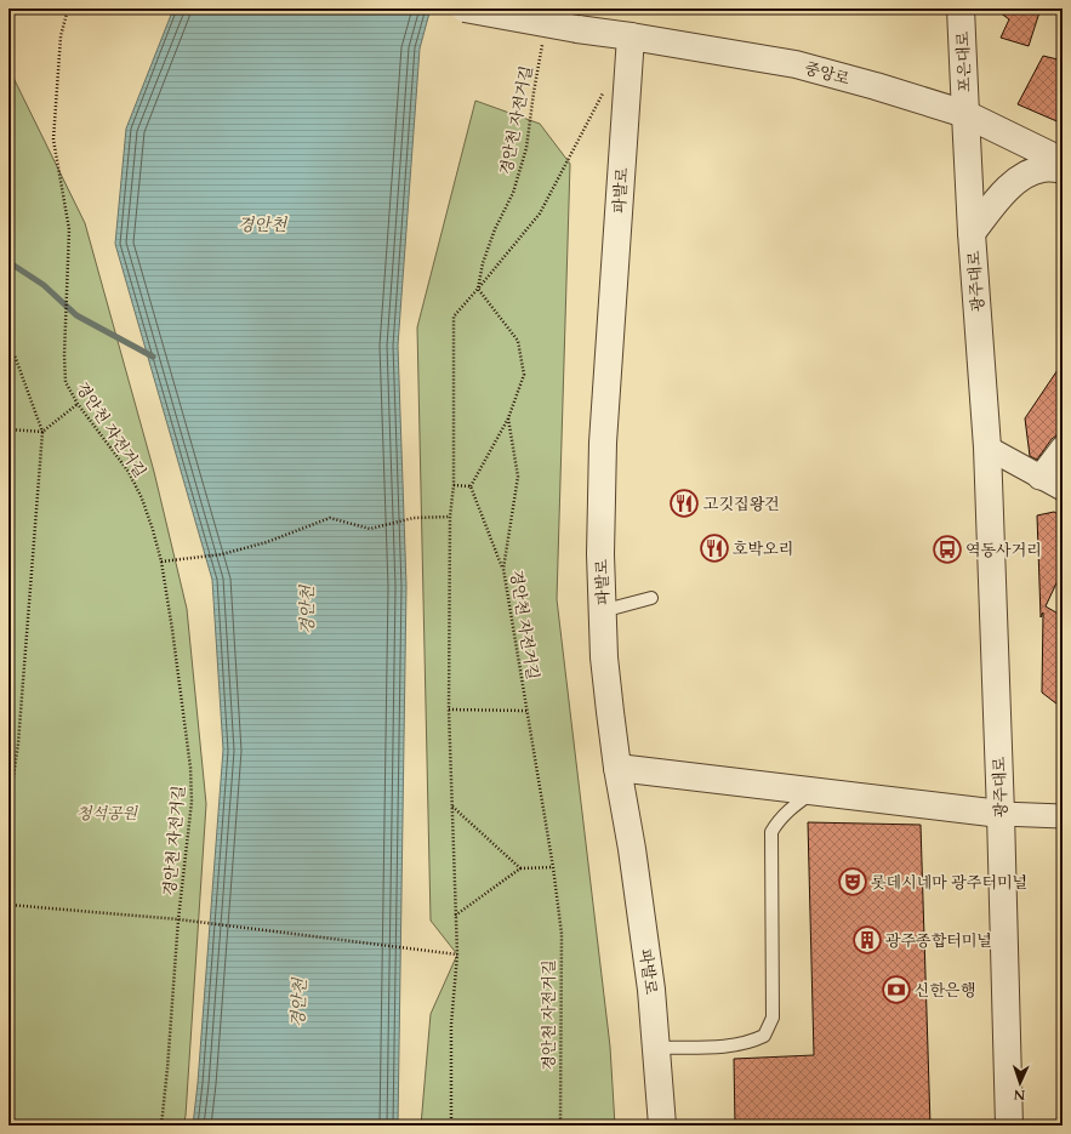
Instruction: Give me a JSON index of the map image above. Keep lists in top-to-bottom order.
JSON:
{
  "streets": {
    "street": [
      "포은대로",
      "중앙로",
      "파발로",
      "광주대로"
    ],
    "path": ["경안천 자전거길"]
  },
  "crossings": [
    ["포은대로", "중앙로"],
    ["포은대로", "광주대로"],
    ["중앙로", "파발로"],
    ["중앙로", "광주대로"]
  ],
  "water": ["경안천"],
  "parks": ["청석공원"],
  "places": {
    "restaurant": ["고깃집왕건", "호박오리"],
    "bus stop": ["역동사거리"],
    "theatre": ["롯데시네마 광주터미널"],
    "building": ["광주종합터미널"],
    "bank": ["신한은행"]
  },
  "north": "bottom"
}
